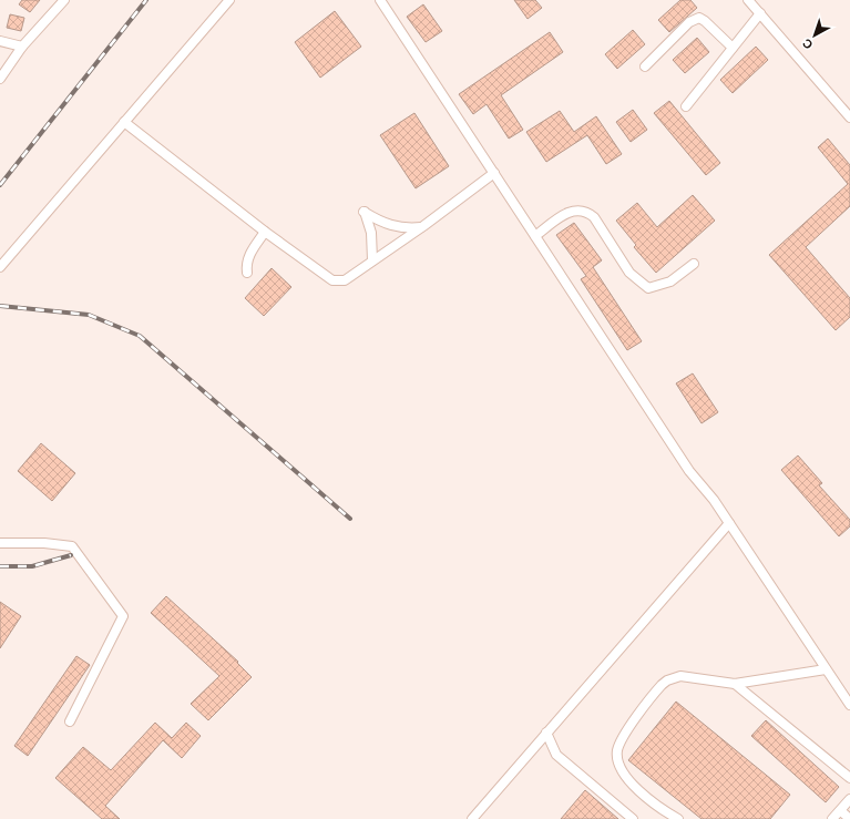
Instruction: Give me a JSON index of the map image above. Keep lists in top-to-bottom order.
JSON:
{
  "north": "bottom left"
}
